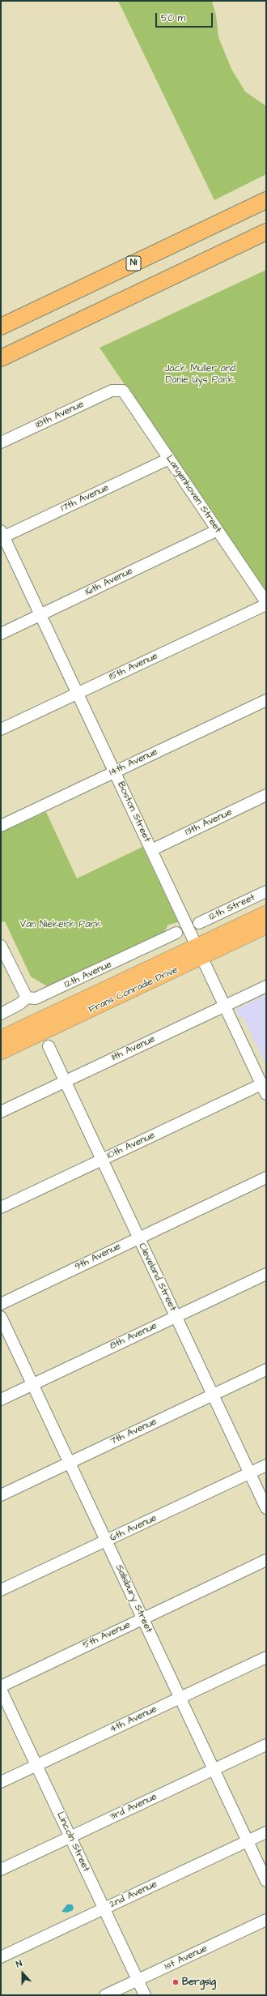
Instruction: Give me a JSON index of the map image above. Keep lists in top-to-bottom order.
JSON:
{
  "streets": {
    "highway": ["N1"],
    "main road": ["Frans Conradie Drive"],
    "street": [
      "18th Avenue",
      "Langenhoven Street",
      "17th Avenue",
      "16th Avenue",
      "15th Avenue",
      "14th Avenue",
      "Boston Street",
      "13th Avenue",
      "12th Street",
      "12th Avenue",
      "11th Avenue",
      "10th Avenue",
      "9th Avenue",
      "Cleveland Street",
      "8th Avenue",
      "7th Avenue",
      "6th Avenue",
      "Salisbury Street",
      "5th Avenue",
      "4th Avenue",
      "3rd Avenue",
      "Lincoln Street",
      "2nd Avenue",
      "1st Avenue"
    ]
  },
  "crossings": [
    ["18th Avenue", "Langenhoven Street"],
    ["Langenhoven Street", "17th Avenue"],
    ["Langenhoven Street", "16th Avenue"],
    ["17th Avenue", "Boston Street"],
    ["16th Avenue", "Boston Street"],
    ["15th Avenue", "Boston Street"],
    ["14th Avenue", "Boston Street"],
    ["Boston Street", "13th Avenue"],
    ["Boston Street", "Frans Conradie Drive"],
    ["Boston Street", "11th Avenue"],
    ["Boston Street", "10th Avenue"],
    ["11th Avenue", "Cleveland Street"],
    ["10th Avenue", "Cleveland Street"],
    ["9th Avenue", "Cleveland Street"],
    ["Cleveland Street", "8th Avenue"],
    ["Cleveland Street", "7th Avenue"],
    ["Cleveland Street", "6th Avenue"],
    ["8th Avenue", "Salisbury Street"],
    ["7th Avenue", "Salisbury Street"],
    ["6th Avenue", "Salisbury Street"],
    ["Salisbury Street", "5th Avenue"],
    ["Salisbury Street", "4th Avenue"],
    ["Salisbury Street", "3rd Avenue"],
    ["Salisbury Street", "2nd Avenue"],
    ["4th Avenue", "Lincoln Street"],
    ["3rd Avenue", "Lincoln Street"],
    ["Lincoln Street", "2nd Avenue"],
    ["Lincoln Street", "1st Avenue"]
  ],
  "parks": ["Jack Muller and Danie Uys Park", "Van Niekerk Park"],
  "places": ["Bergsig"],
  "scale_bar": "50 m",
  "north": "top"
}
